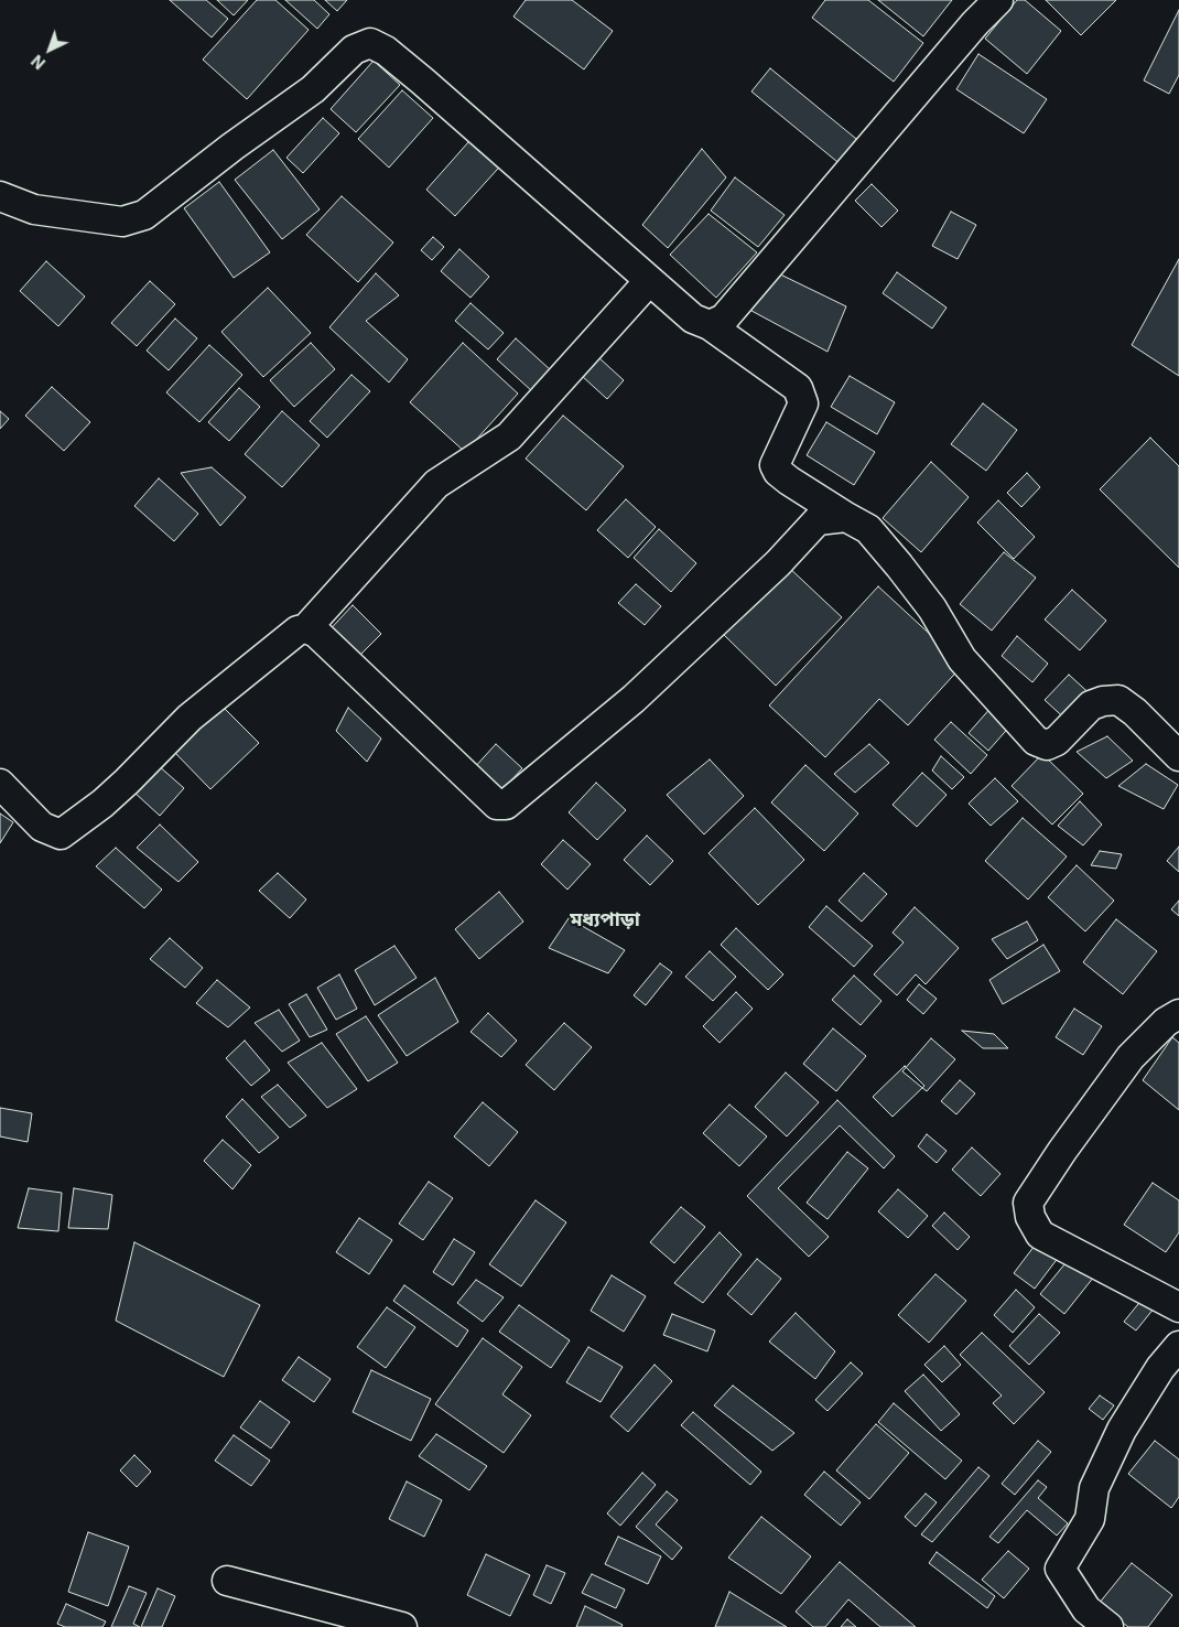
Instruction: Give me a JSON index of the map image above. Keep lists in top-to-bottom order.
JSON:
{
  "districts": ["মধ্যপাড়া"],
  "north": "bottom left"
}
